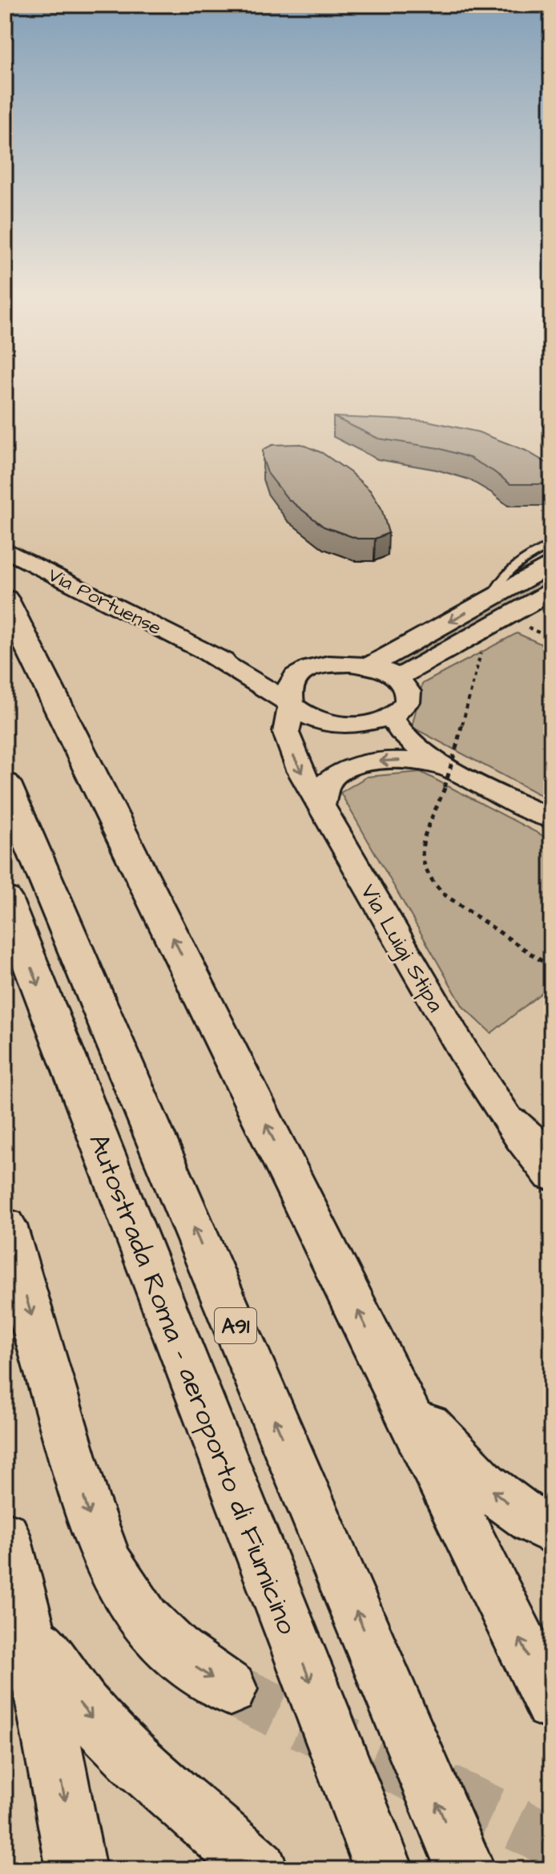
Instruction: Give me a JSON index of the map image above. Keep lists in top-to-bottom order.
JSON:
{
  "streets": {
    "highway": ["A91", "Autostrada Roma - aeroporto di Fiumicino"],
    "main road": ["Via Portuense", "Via Luigi Stipa"]
  },
  "crossings": [
    ["Via Portuense", "Via Luigi Stipa"]
  ]
}
